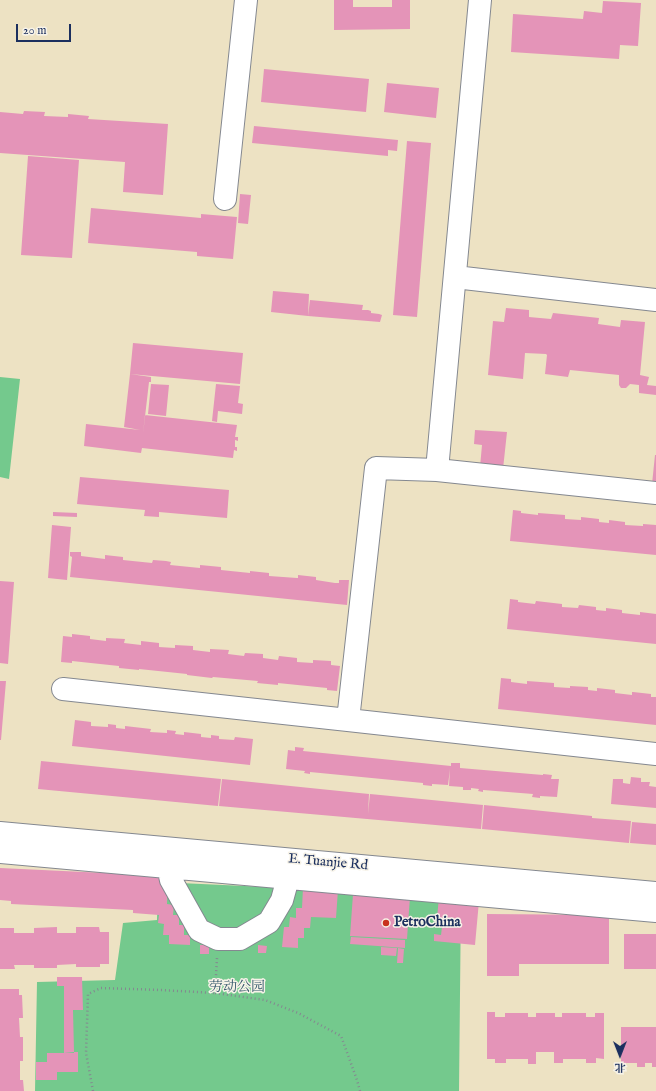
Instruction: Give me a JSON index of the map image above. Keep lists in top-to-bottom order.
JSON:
{
  "streets": {
    "street": ["E. Tuanjie Rd"]
  },
  "parks": ["劳动公园"],
  "places": ["PetroChina"],
  "scale_bar": "20 m",
  "north": "bottom"
}
